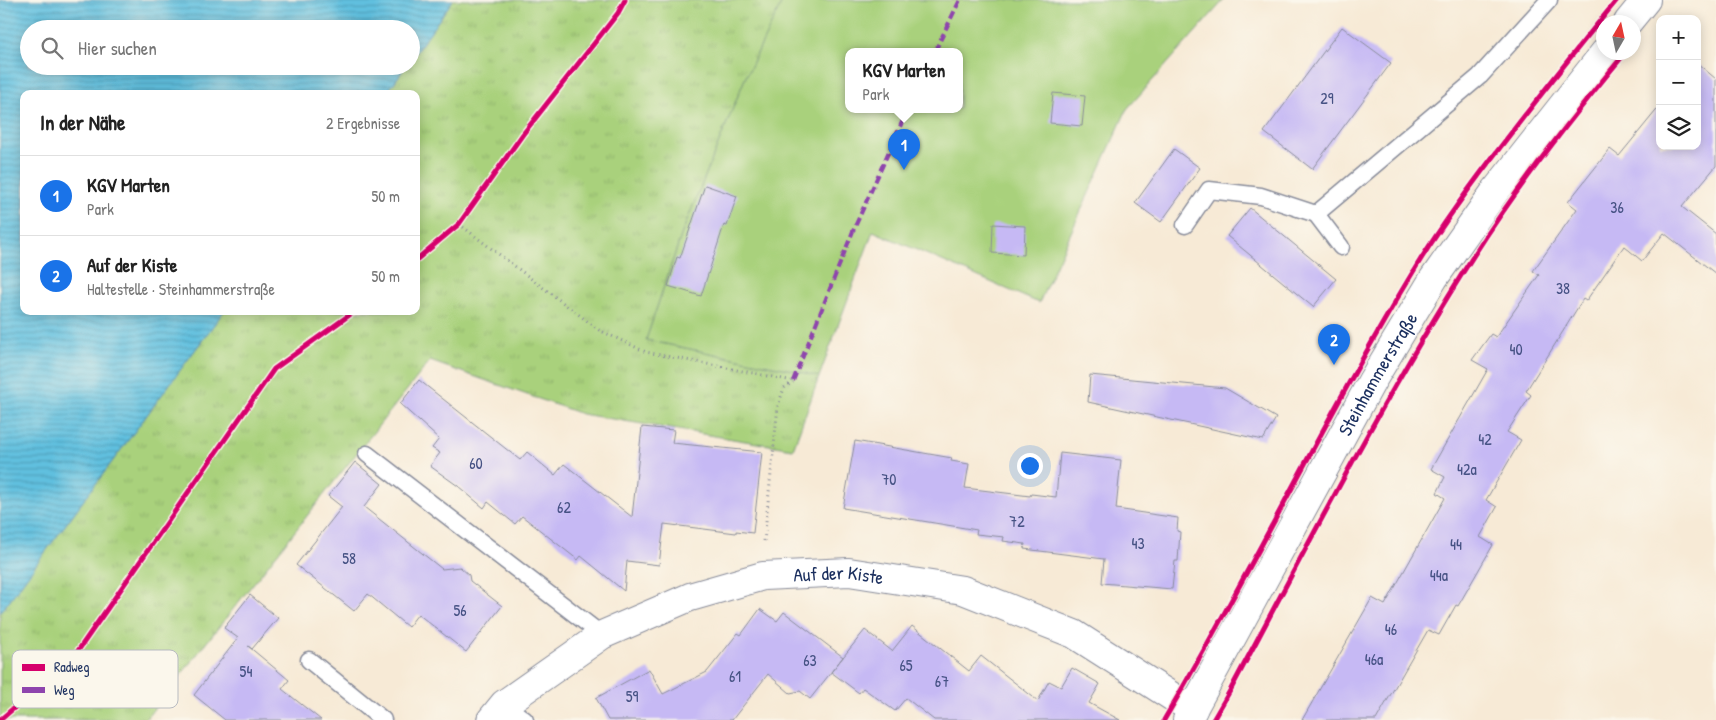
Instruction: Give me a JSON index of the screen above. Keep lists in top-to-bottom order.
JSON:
{
  "streets": {
    "street": ["Steinhammerstraße", "Auf der Kiste"]
  },
  "crossings": [
    ["Steinhammerstraße", "Auf der Kiste"]
  ],
  "house_numbers": [
    "29",
    "36",
    "38",
    "40",
    "42",
    "60",
    "42a",
    "70",
    "62",
    "72",
    "43",
    "44",
    "58",
    "44a",
    "56",
    "46",
    "46a",
    "63",
    "65",
    "54",
    "61",
    "67",
    "59"
  ],
  "legend": ["Radweg", "Weg"],
  "north": "top",
  "page": {
    "map_buttons": ["+", "−"],
    "search": "Hier suchen",
    "popup": ["KGV Marten", "Park"],
    "heading": ["In der Nähe", "2 Ergebnisse"],
    "pins": ["1", "2"],
    "list": [
      {
        "mark": "1",
        "name": "KGV Marten",
        "note": "Park",
        "value": "50 m"
      },
      {
        "mark": "2",
        "name": "Auf der Kiste",
        "note": "Haltestelle · Steinhammerstraße",
        "value": "50 m"
      }
    ]
  }
}
